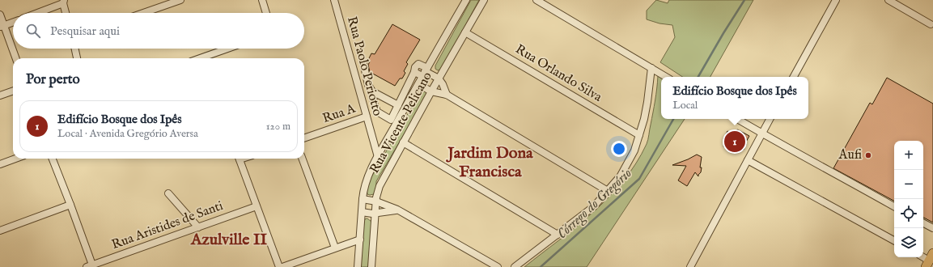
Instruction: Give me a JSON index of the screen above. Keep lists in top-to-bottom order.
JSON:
{
  "streets": {
    "street": [
      "Rua Paolo Periotto",
      "Rua Orlando Silva",
      "Rua A",
      "Rua Vicente Pelicano",
      "Rua Aristides de Santi"
    ]
  },
  "crossings": [
    ["Rua Paolo Periotto", "Rua A"],
    ["Rua Paolo Periotto", "Rua Vicente Pelicano"],
    ["Rua Orlando Silva", "Rua Vicente Pelicano"]
  ],
  "districts": ["Jardim Dona Francisca", "Azulville II"],
  "water": ["Córrego do Gregório"],
  "places": ["Aufi"],
  "page": {
    "search": "Pesquisar aqui",
    "heading": "Por perto",
    "popup": ["Edifício Bosque dos Ipês", "Local"],
    "list": [
      {
        "mark": "1",
        "name": "Edifício Bosque dos Ipês",
        "note": "Local · Avenida Gregório Aversa",
        "value": "120 m"
      }
    ],
    "pins": "1",
    "map_buttons": ["+", "−"]
  }
}
